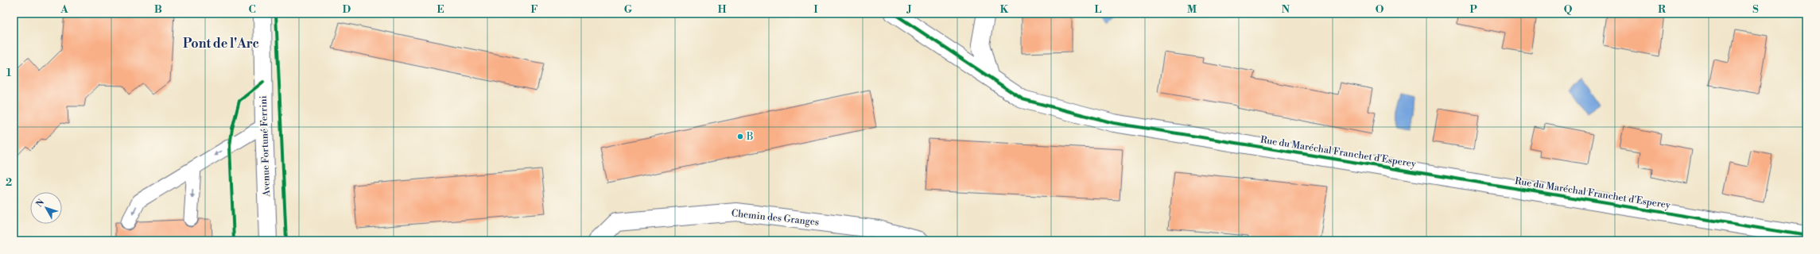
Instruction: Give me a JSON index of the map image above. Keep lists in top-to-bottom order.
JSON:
{
  "streets": {
    "street": ["Avenue Fortuné Ferrini", "Rue du Maréchal Franchet d'Esperey", "Chemin des Granges"]
  },
  "districts": ["Pont de l'Arc"],
  "places": ["B"],
  "north": "top left",
  "grid": {
    "columns": [
      "A",
      "B",
      "C",
      "D",
      "E",
      "F",
      "G",
      "H",
      "I",
      "J",
      "K",
      "L",
      "M",
      "N",
      "O",
      "P",
      "Q",
      "R",
      "S"
    ],
    "rows": ["1", "2"]
  }
}
